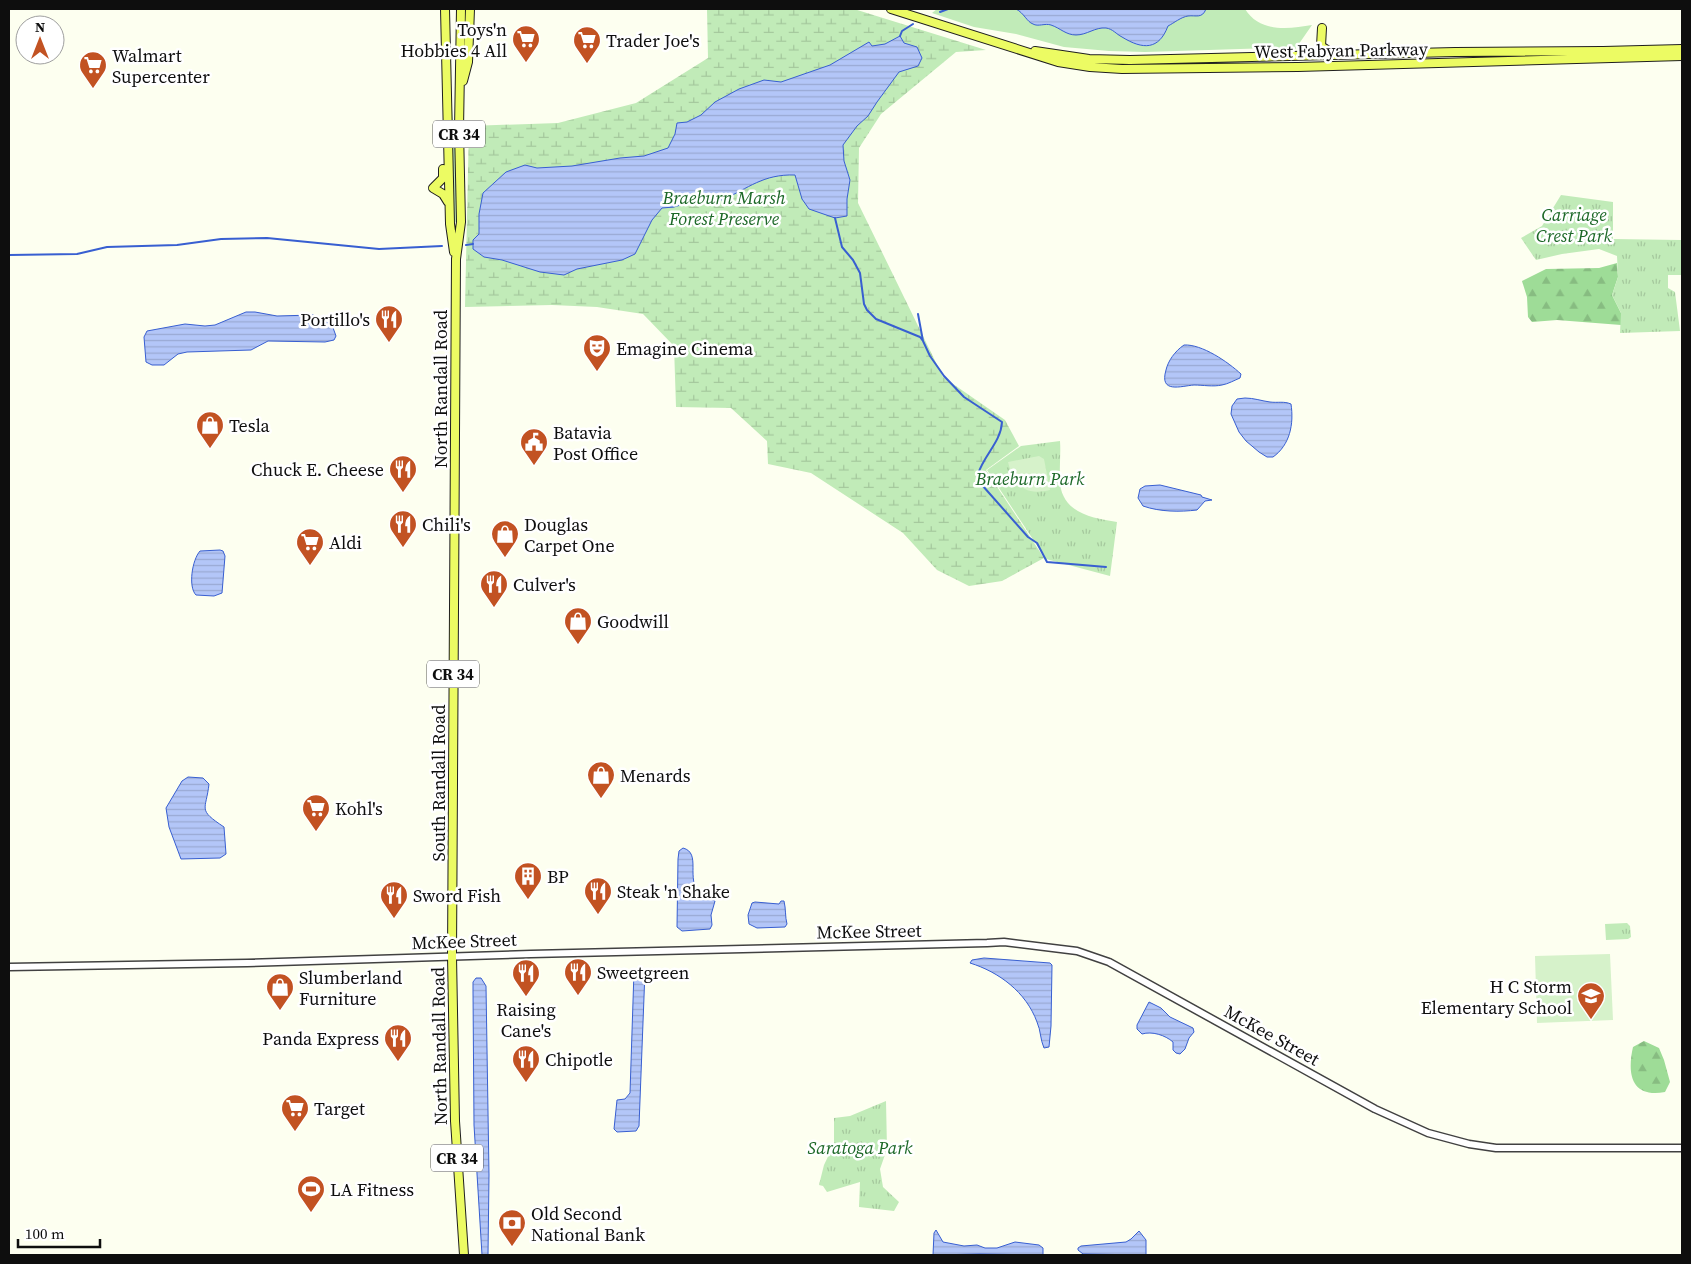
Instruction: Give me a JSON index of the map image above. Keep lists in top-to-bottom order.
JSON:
{
  "streets": {
    "main road": [
      "West Fabyan Parkway",
      "CR 34",
      "North Randall Road",
      "South Randall Road"
    ],
    "street": ["McKee Street"]
  },
  "crossings": [
    ["North Randall Road", "South Randall Road"],
    ["North Randall Road", "McKee Street"],
    ["South Randall Road", "McKee Street"]
  ],
  "parks": [
    "Braeburn Marsh Forest Preserve",
    "Carriage Crest Park",
    "Braeburn Park",
    "Saratoga Park"
  ],
  "places": {
    "supermarket": [
      "Toys'n Hobbies 4 All",
      "Trader Joe's",
      "Walmart Supercenter",
      "Aldi",
      "Kohl's",
      "Target"
    ],
    "restaurant": [
      "Portillo's",
      "Chuck E. Cheese",
      "Chili's",
      "Culver's",
      "Steak 'n Shake",
      "Sword Fish",
      "Sweetgreen",
      "Raising Cane's",
      "Panda Express",
      "Chipotle"
    ],
    "theatre": ["Emagine Cinema"],
    "shop": [
      "Tesla",
      "Douglas Carpet One",
      "Goodwill",
      "Menards",
      "Slumberland Furniture"
    ],
    "public building": ["Batavia Post Office"],
    "building": ["BP"],
    "school or university": ["H C Storm Elementary School"],
    "sports": ["LA Fitness"],
    "bank": ["Old Second National Bank"]
  },
  "scale_bar": "100 m",
  "north": "top"
}
